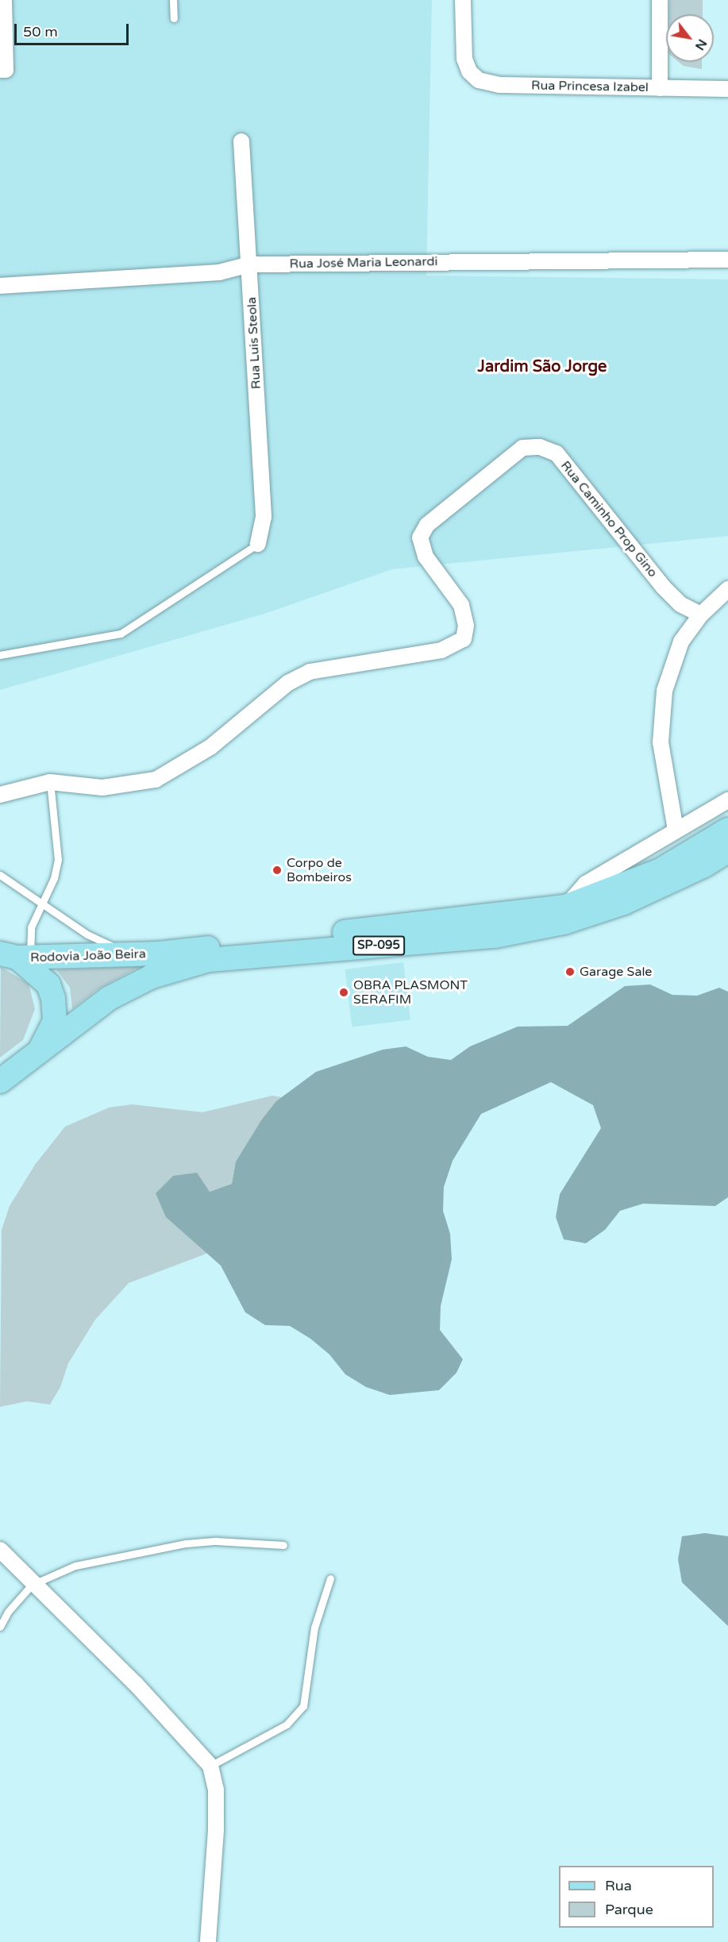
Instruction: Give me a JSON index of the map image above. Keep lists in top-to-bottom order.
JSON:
{
  "streets": {
    "main road": ["SP-095", "Rodovia João Beira"],
    "street": [
      "Rua Princesa Izabel",
      "Rua José Maria Leonardi",
      "Rua Luis Steola",
      "Rua Caminho Prop Gino"
    ]
  },
  "crossings": [
    ["Rua José Maria Leonardi", "Rua Luis Steola"],
    ["SP-095", "Rodovia João Beira"]
  ],
  "districts": ["Jardim São Jorge"],
  "places": ["Corpo de Bombeiros", "Garage Sale", "OBRA PLASMONT SERAFIM"],
  "legend": ["Rua", "Parque"],
  "scale_bar": "50 m",
  "north": "bottom right"
}
